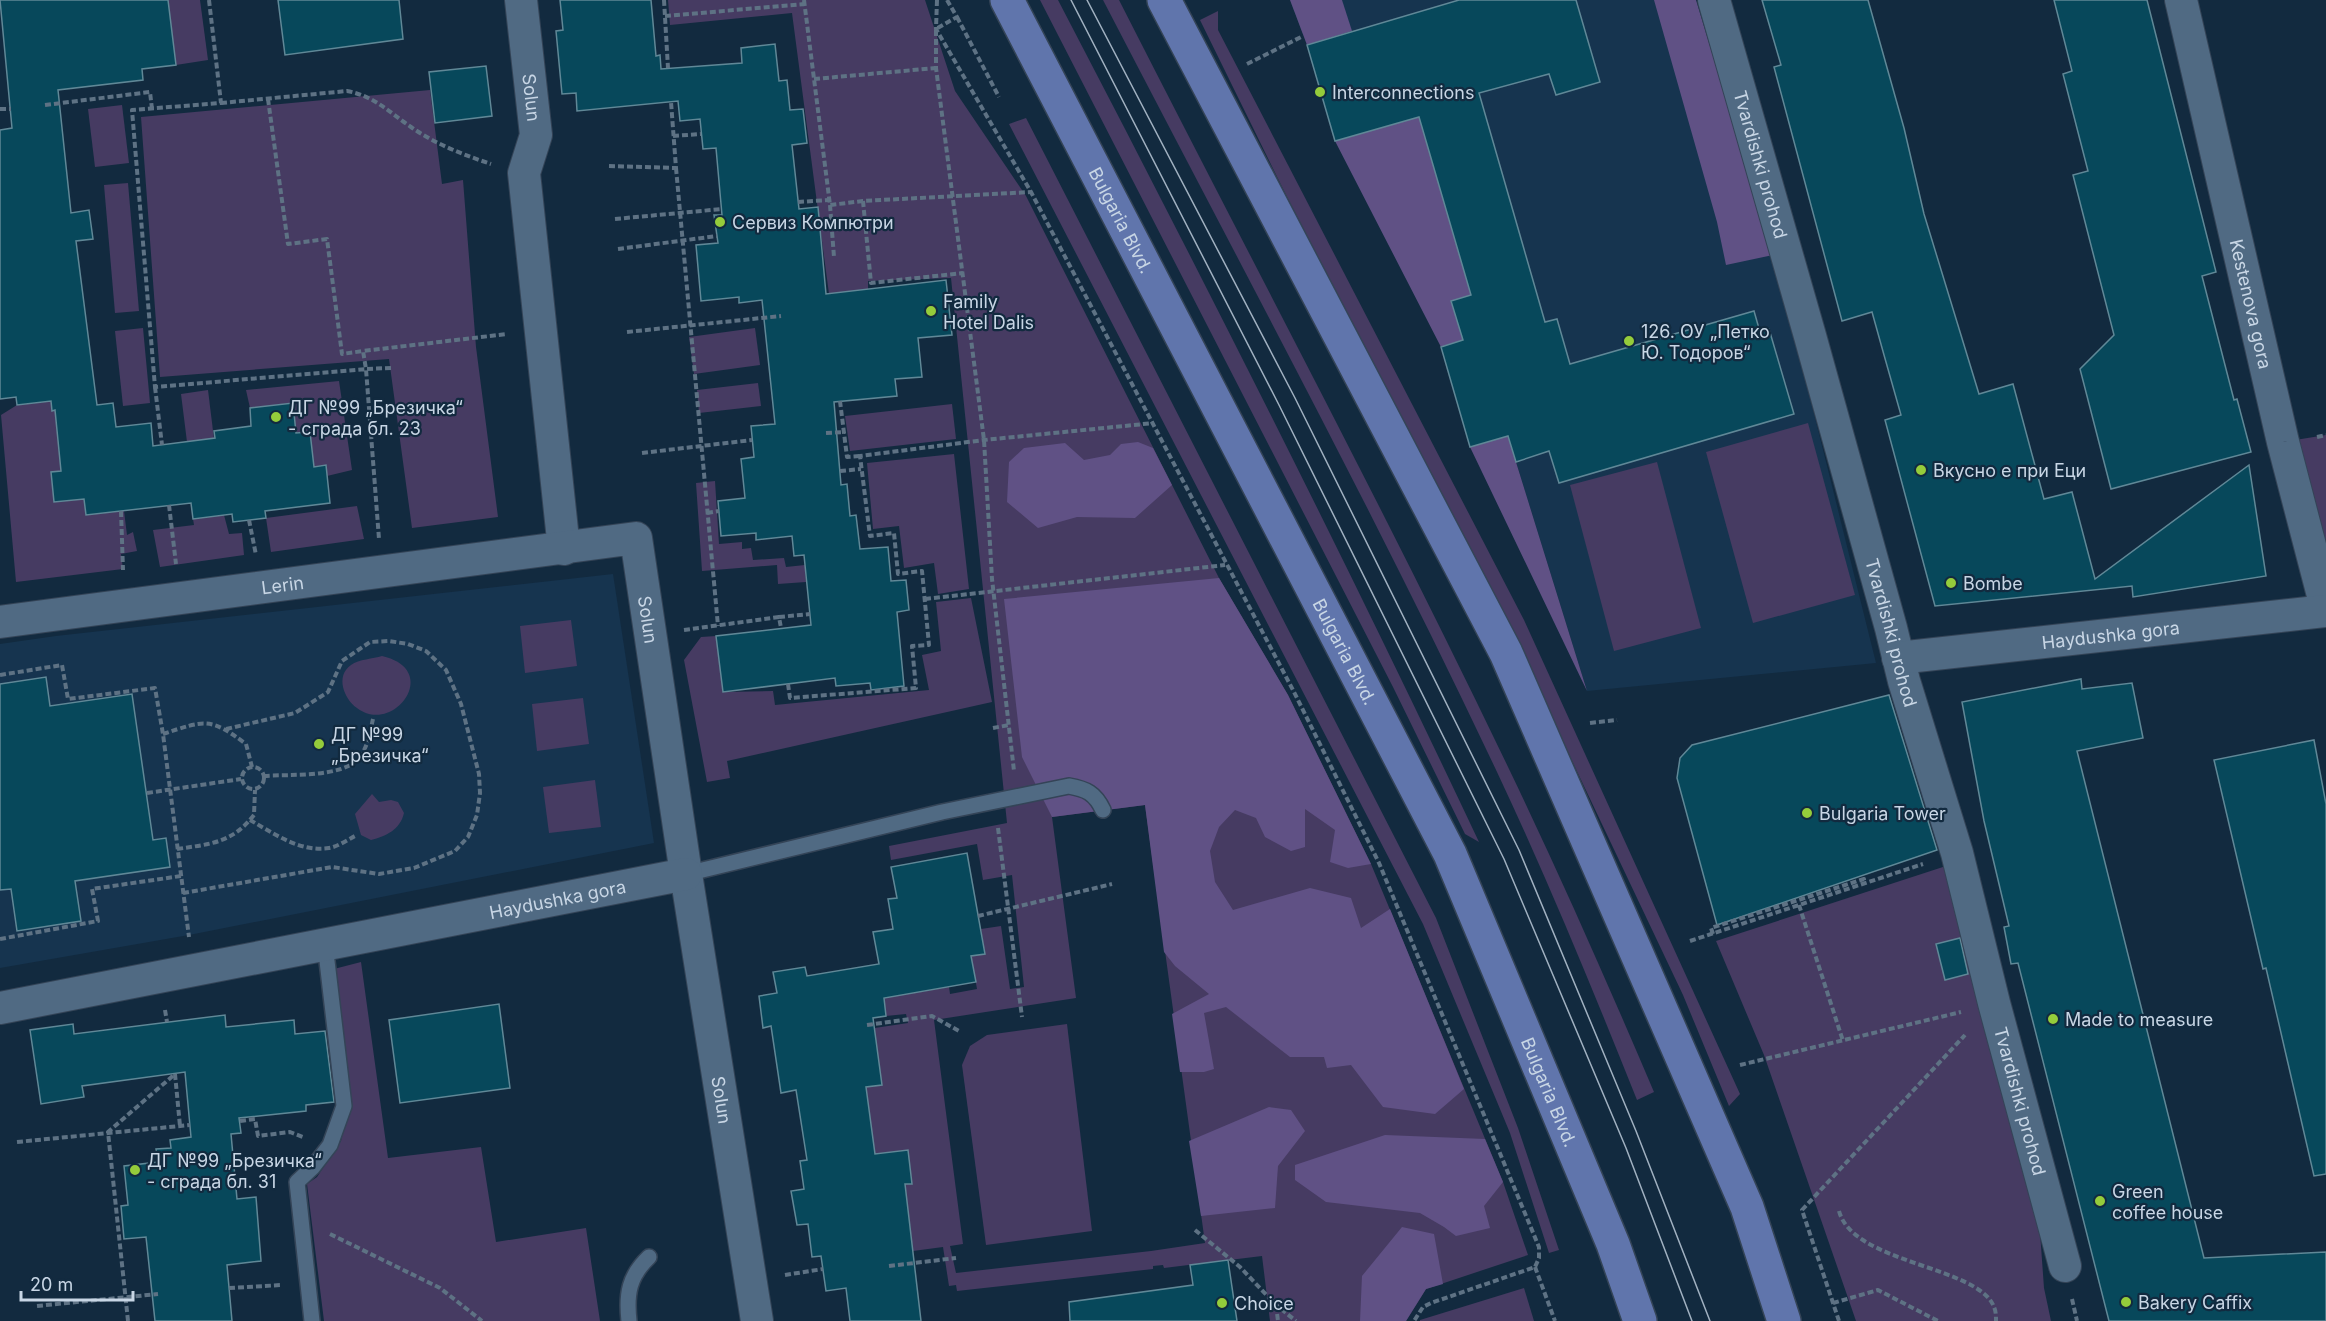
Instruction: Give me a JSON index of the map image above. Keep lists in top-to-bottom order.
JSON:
{
  "streets": {
    "main road": ["Bulgaria Blvd."],
    "street": [
      "Solun",
      "Tvardishki prohod",
      "Kestenova gora",
      "Lerin",
      "Haydushka gora"
    ]
  },
  "crossings": [
    ["Solun", "Lerin"],
    ["Solun", "Haydushka gora"],
    ["Tvardishki prohod", "Haydushka gora"],
    ["Kestenova gora", "Haydushka gora"]
  ],
  "places": [
    "Interconnections",
    "Сервиз Компютри",
    "Family Hotel Dalis",
    "126. ОУ „Петко Ю. Тодоров“",
    "ДГ №99 „Брезичка“ - сграда бл. 23",
    "Вкусно е при Еци",
    "Bombe",
    "ДГ №99 „Брезичка“",
    "Bulgaria Tower",
    "Made to measure",
    "ДГ №99 „Брезичка“ - сграда бл. 31",
    "Green coffee house",
    "Bakery Caffix",
    "Choice"
  ],
  "scale_bar": "20 m"
}
